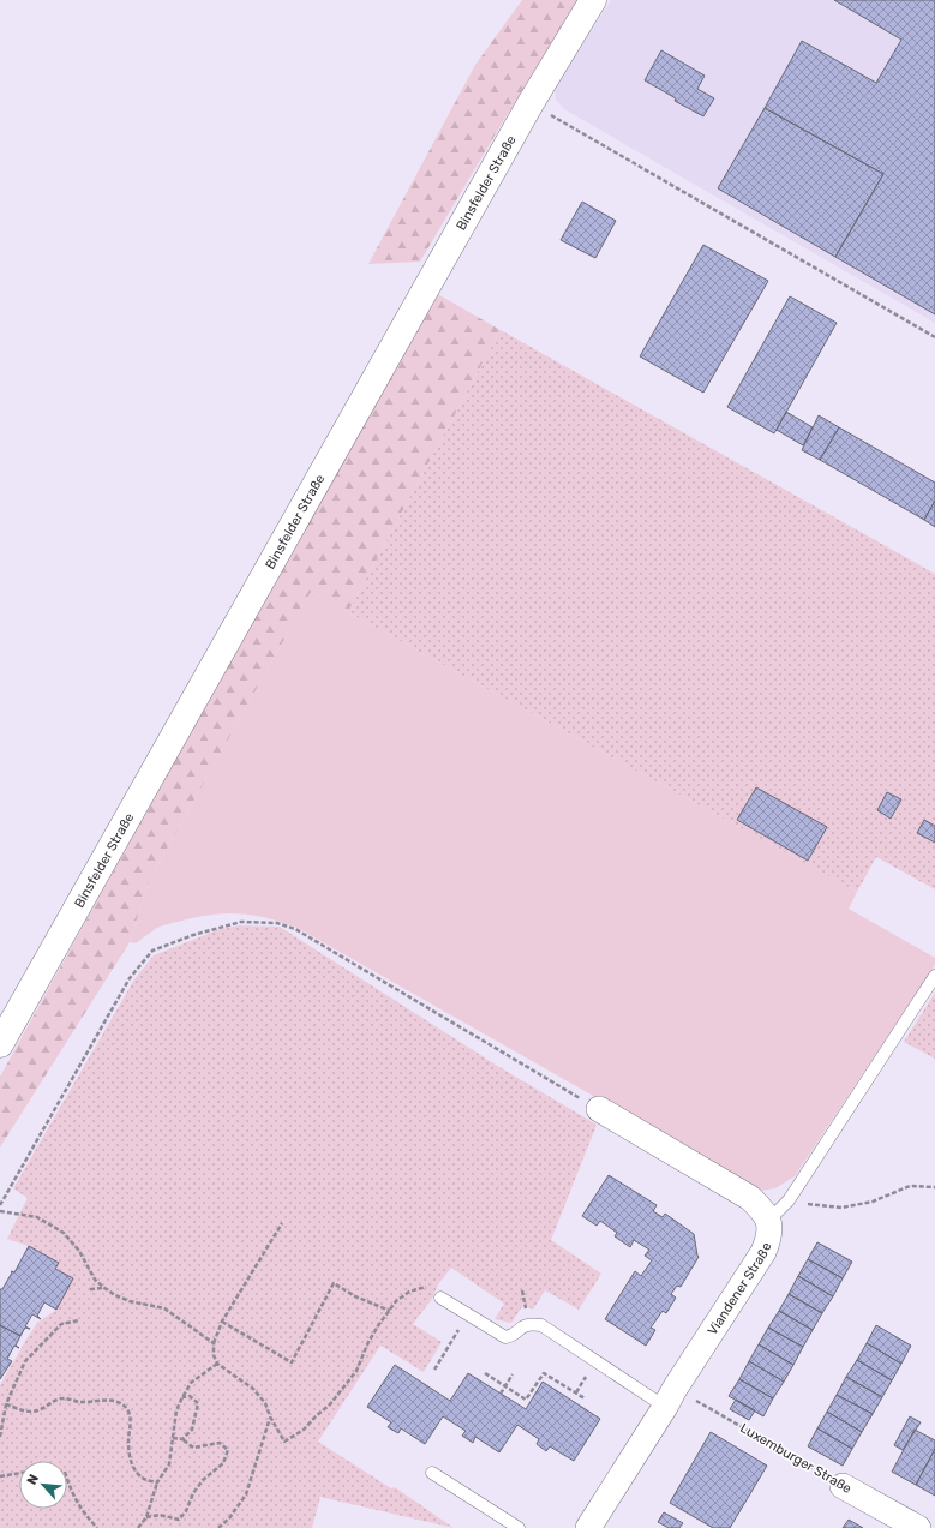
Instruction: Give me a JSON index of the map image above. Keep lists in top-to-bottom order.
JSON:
{
  "streets": {
    "street": ["Binsfelder Straße", "Viandener Straße", "Luxemburger Straße"]
  },
  "crossings": [
    ["Viandener Straße", "Luxemburger Straße"]
  ],
  "north": "top left"
}
